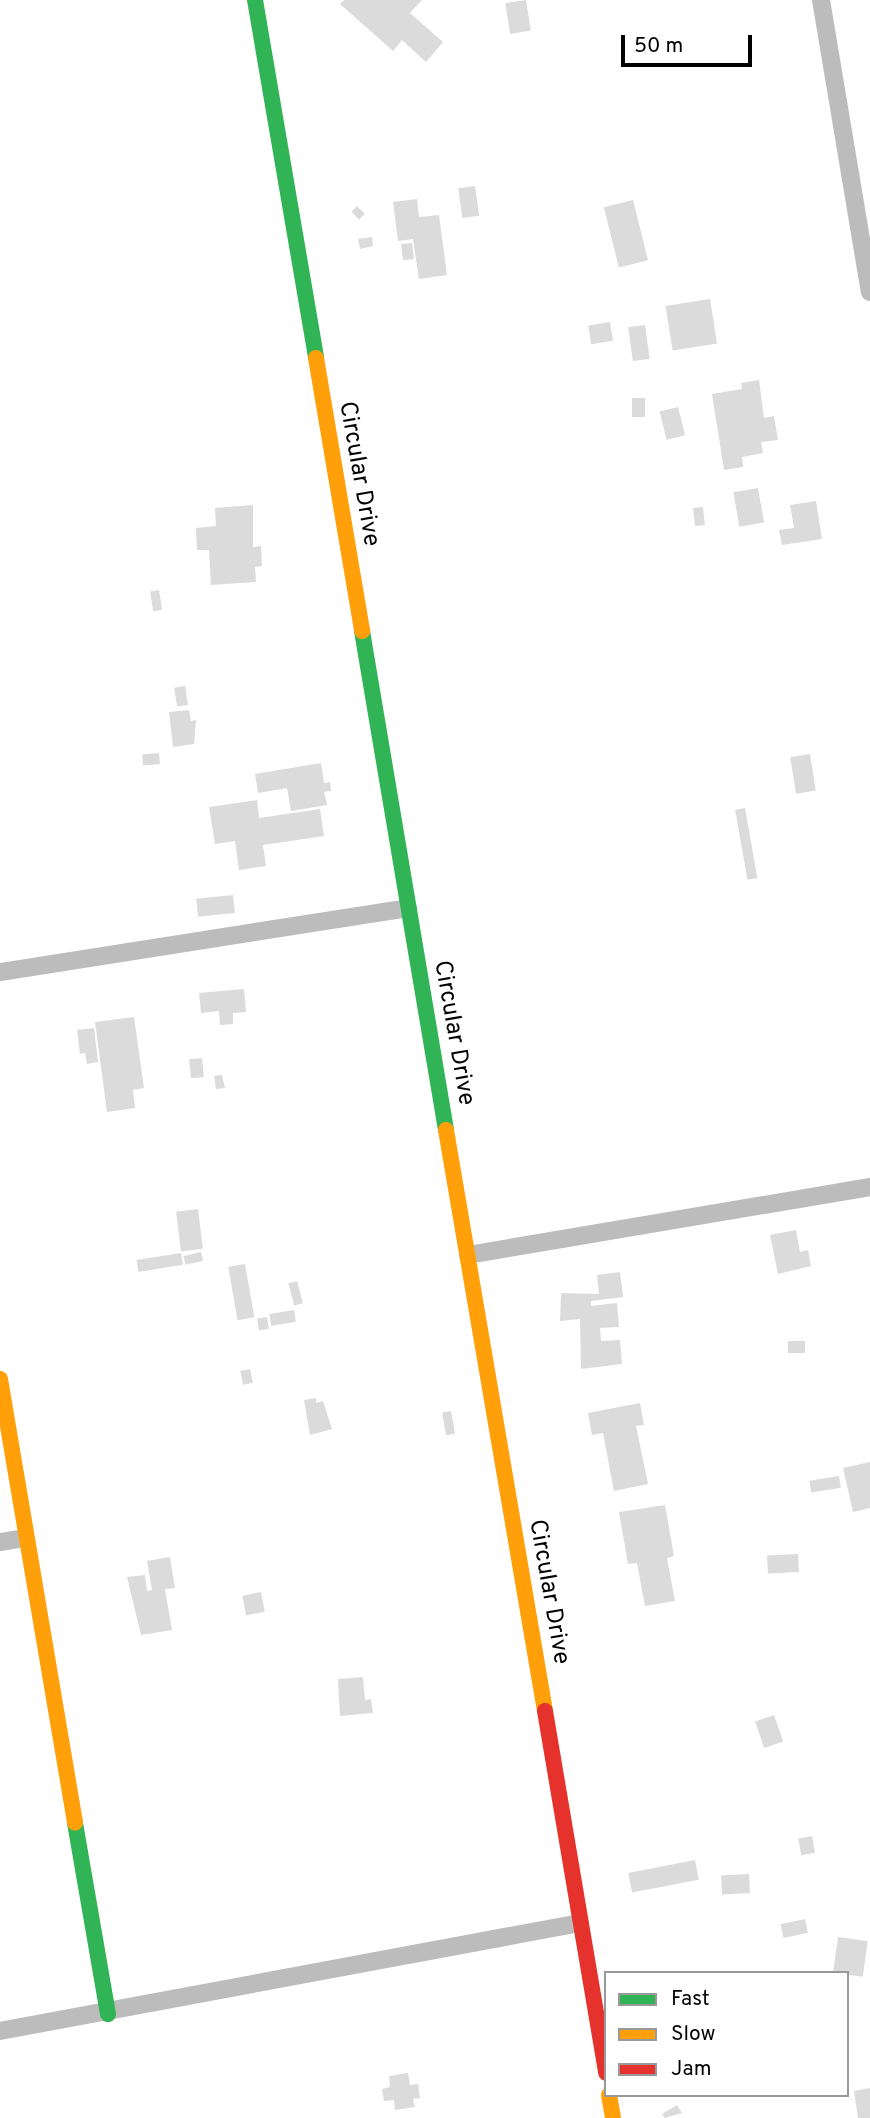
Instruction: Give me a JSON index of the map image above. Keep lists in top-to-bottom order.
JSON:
{
  "streets": {
    "street": ["Circular Drive"]
  },
  "legend": ["Fast", "Slow", "Jam"],
  "scale_bar": "50 m"
}
